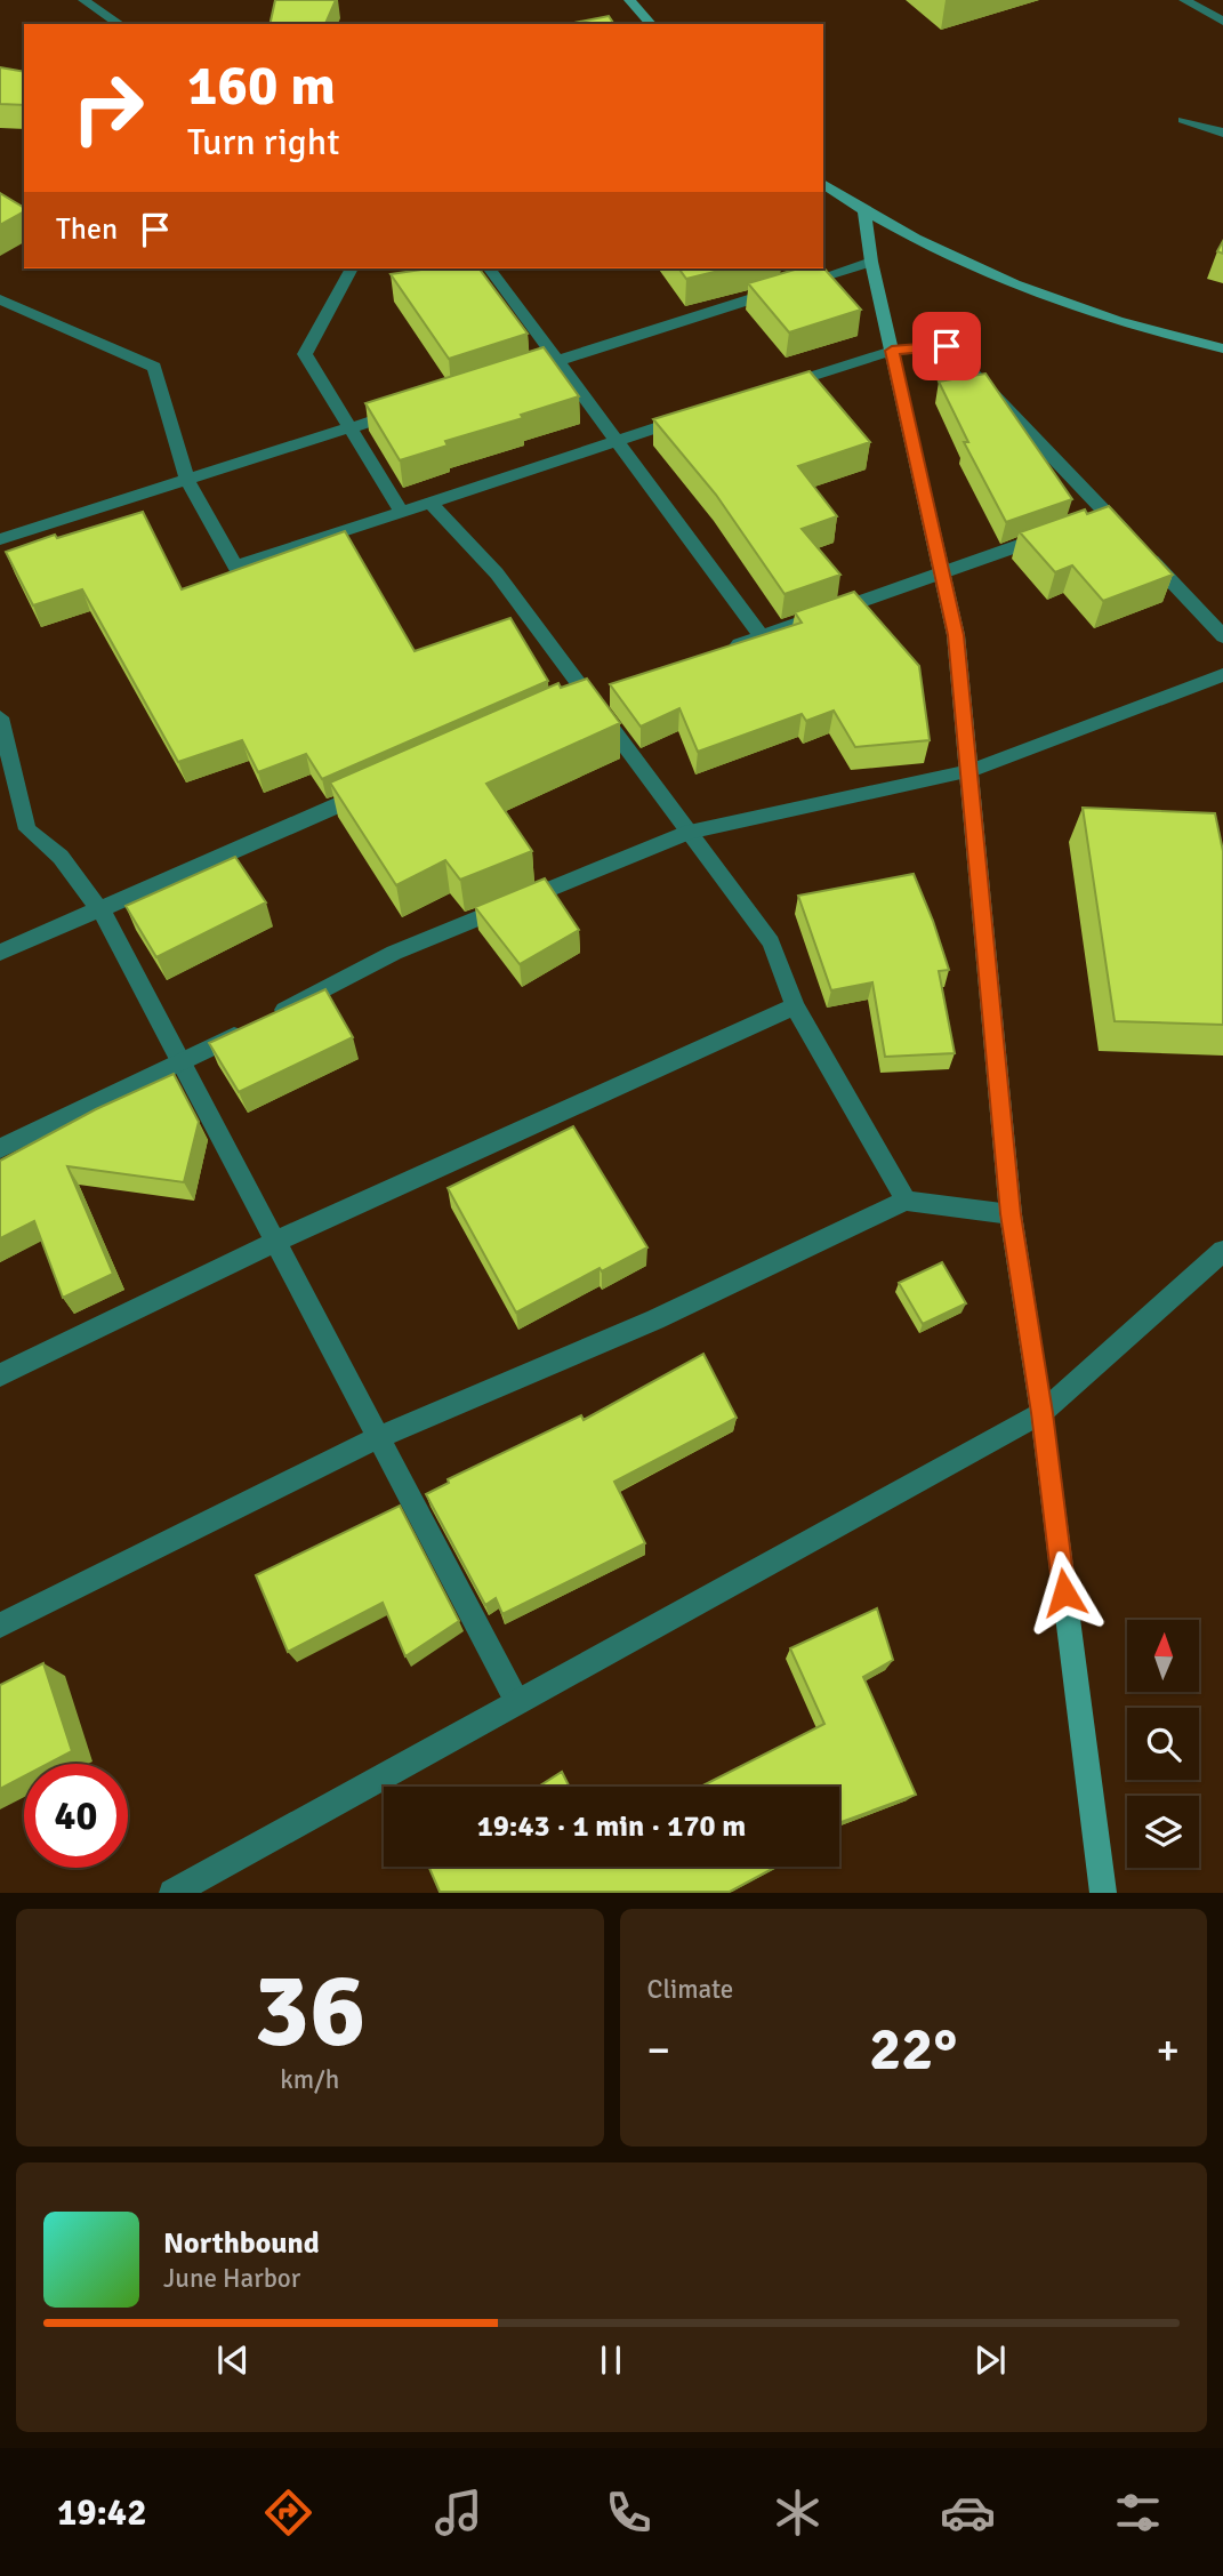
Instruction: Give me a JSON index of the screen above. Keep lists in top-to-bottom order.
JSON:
{
  "north": "top",
  "page": {
    "turn": ["160 m", "Turn right"],
    "then": "Then",
    "limit": "40",
    "trip": "19:43 · 1 min · 170 m",
    "tile": [
      ["36", "km/h"],
      "Climate"
    ],
    "heat": ["−", "22°", "+"],
    "song": ["Northbound", "June Harbor"],
    "tabs": "19:42"
  }
}
